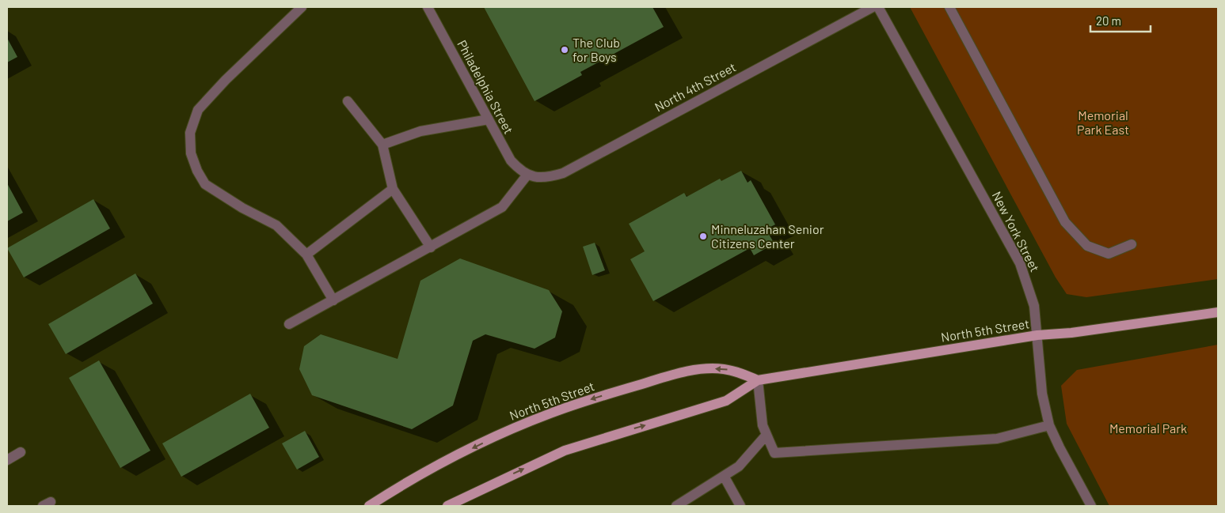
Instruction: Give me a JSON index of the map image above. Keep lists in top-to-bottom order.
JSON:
{
  "streets": {
    "main road": ["North 5th Street"],
    "street": ["Philadelphia Street", "North 4th Street", "New York Street"]
  },
  "crossings": [
    ["Philadelphia Street", "North 4th Street"],
    ["New York Street", "North 5th Street"]
  ],
  "parks": ["Memorial Park East", "Memorial Park"],
  "places": ["The Club for Boys", "Minneluzahan Senior Citizens Center"],
  "scale_bar": "20 m"
}
